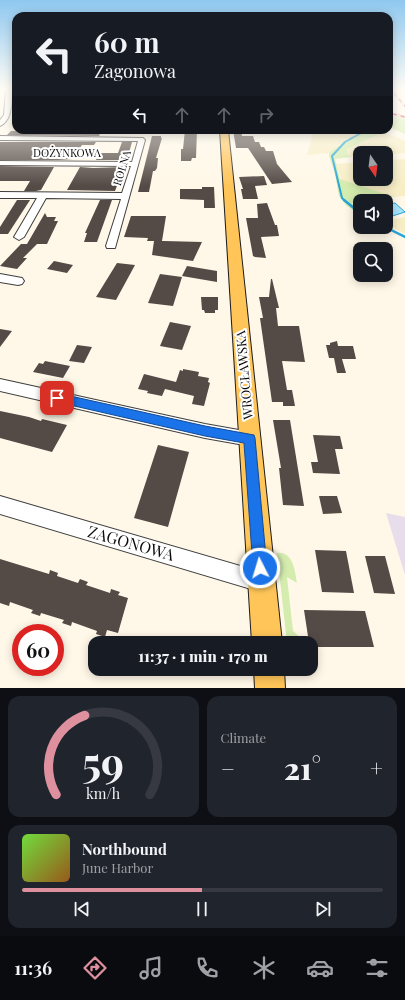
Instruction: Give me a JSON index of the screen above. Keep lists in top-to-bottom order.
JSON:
{
  "streets": {
    "main road": ["WROCŁAWSKA"],
    "street": ["DOŻYNKOWA", "ROLNA", "ZAGONOWA"]
  },
  "crossings": [
    ["DOŻYNKOWA", "ROLNA"],
    ["WROCŁAWSKA", "ZAGONOWA"]
  ],
  "north": "bottom",
  "page": {
    "turn": ["60 m", "Zagonowa"],
    "limit": "60",
    "trip": "11:37 · 1 min · 170 m",
    "tile": "Climate",
    "heat": ["−", "21°", "+"],
    "song": ["Northbound", "June Harbor"],
    "tabs": "11:36",
    "gauge": ["59", "km/h"]
  }
}
